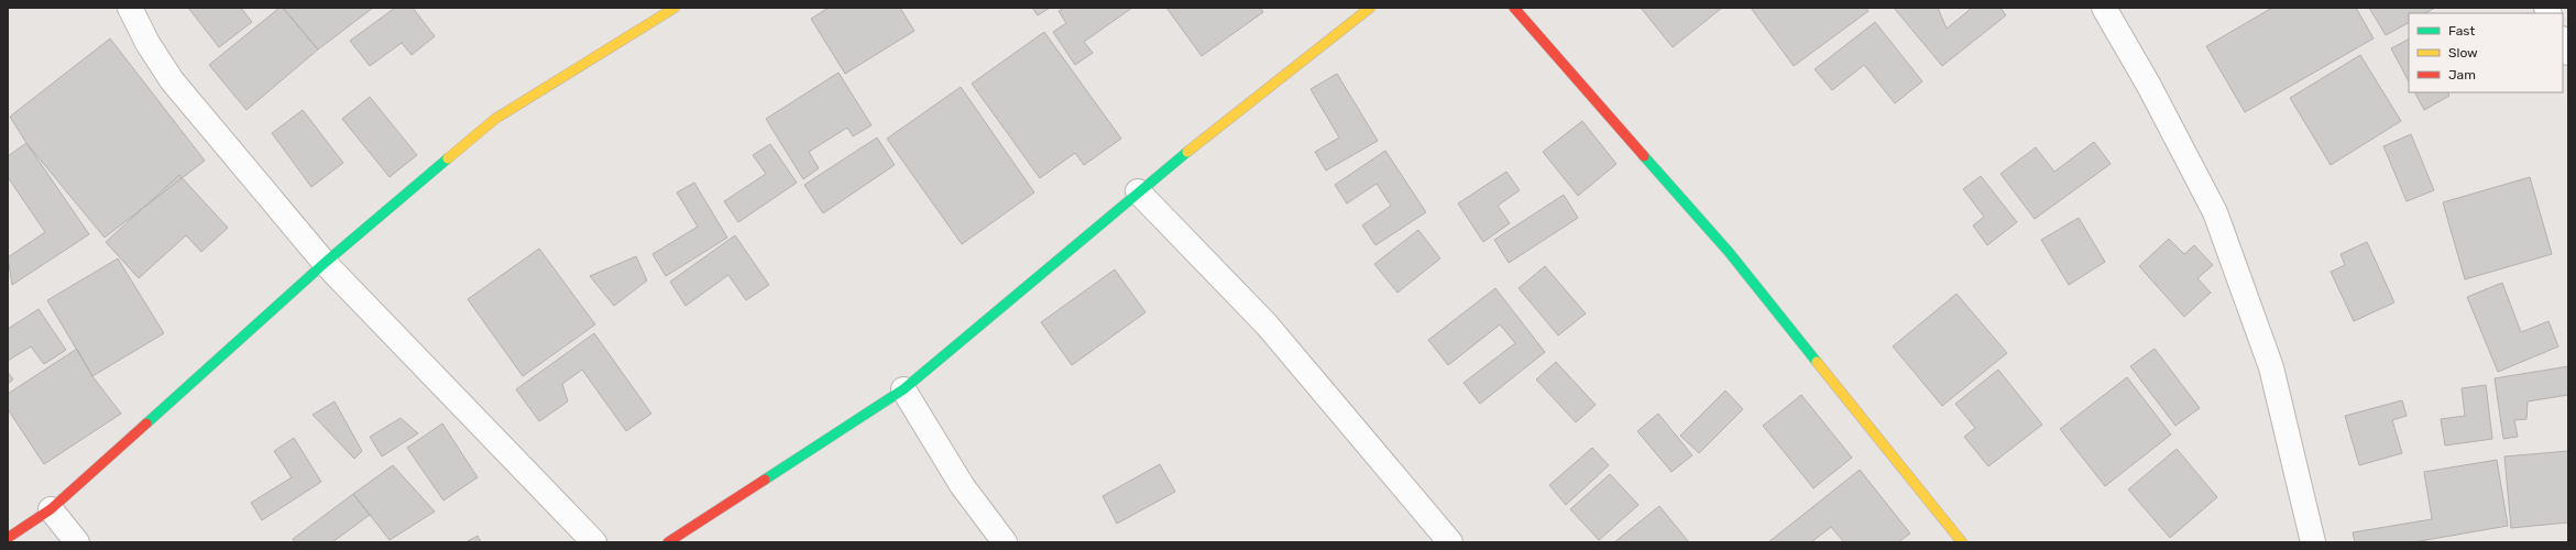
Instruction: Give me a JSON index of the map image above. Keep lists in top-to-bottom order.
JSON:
{
  "legend": ["Fast", "Slow", "Jam"]
}
